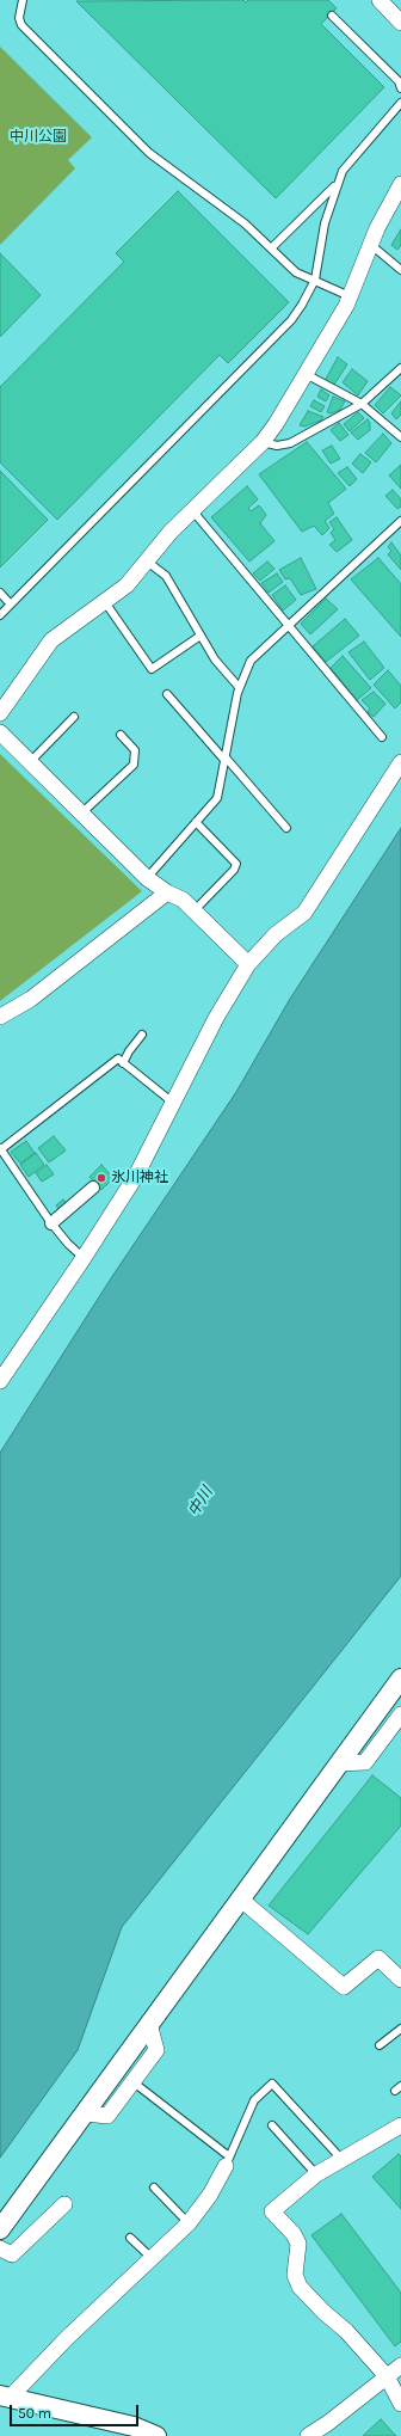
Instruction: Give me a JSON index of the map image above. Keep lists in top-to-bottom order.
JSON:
{
  "water": ["中川"],
  "parks": ["中川公園"],
  "places": ["氷川神社"],
  "scale_bar": "50 m"
}
